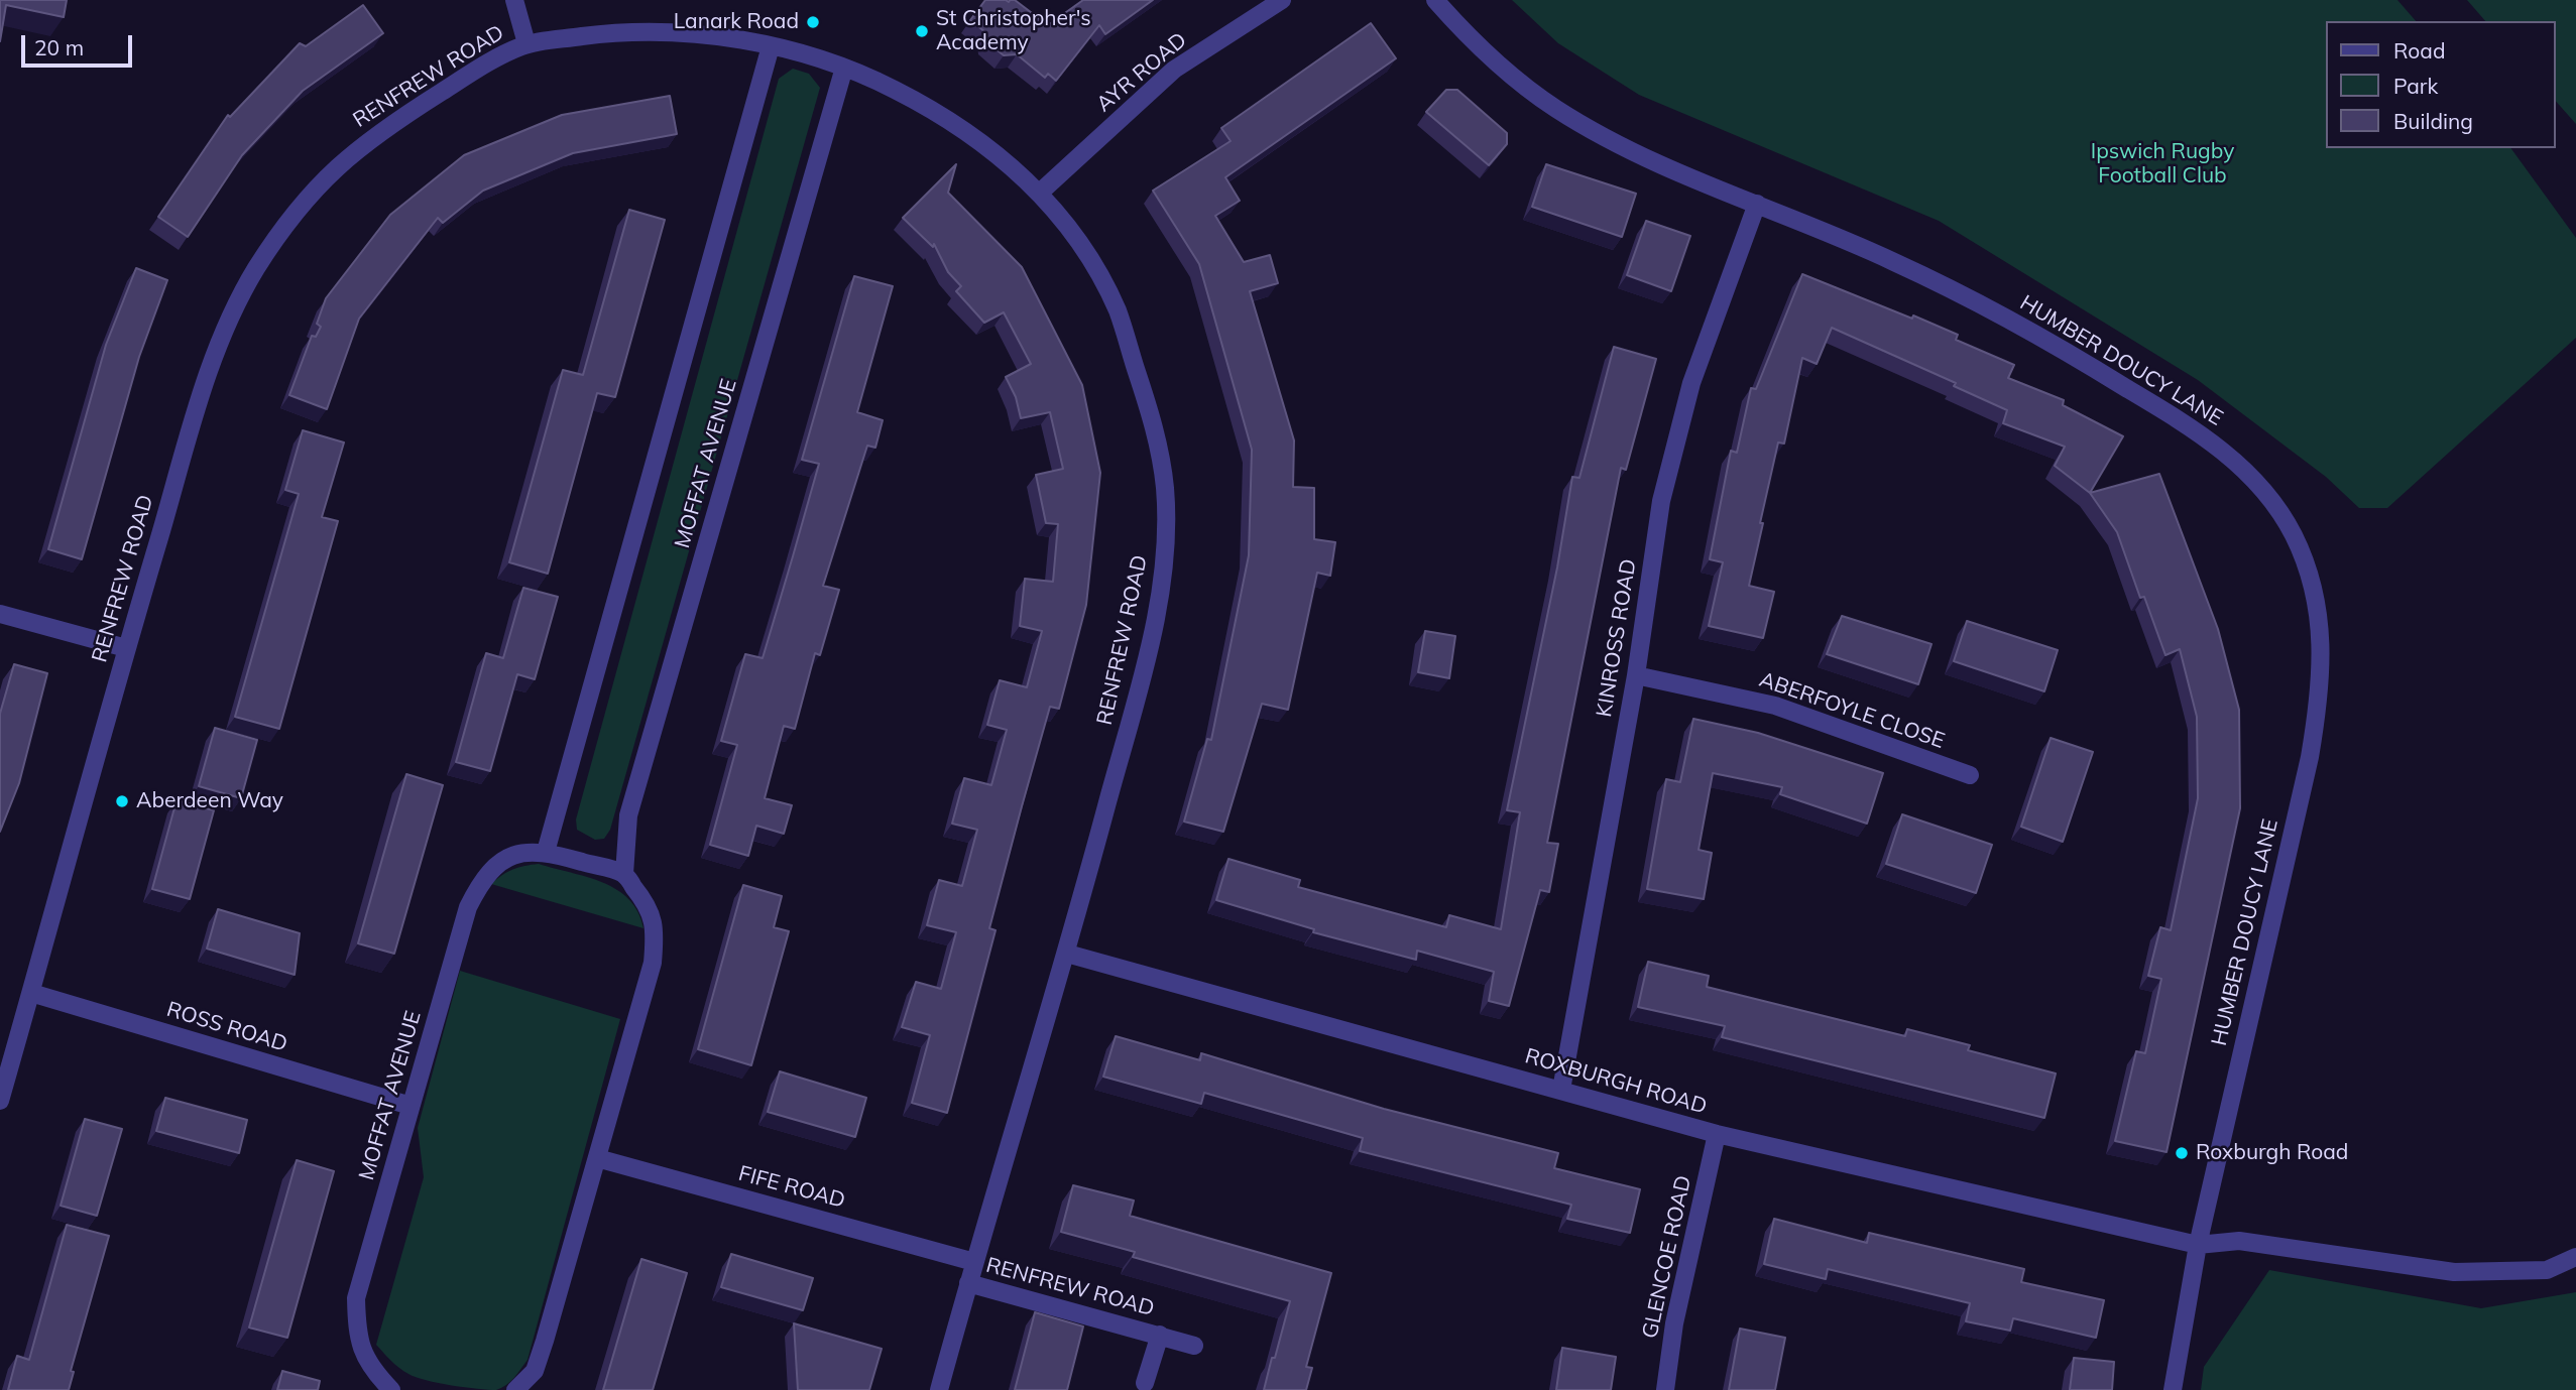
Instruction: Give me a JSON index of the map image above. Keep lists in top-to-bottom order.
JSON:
{
  "streets": {
    "street": [
      "AYR ROAD",
      "RENFREW ROAD",
      "HUMBER DOUCY LANE",
      "MOFFAT AVENUE",
      "KINROSS ROAD",
      "ABERFOYLE CLOSE",
      "ROSS ROAD",
      "ROXBURGH ROAD",
      "FIFE ROAD",
      "GLENCOE ROAD"
    ]
  },
  "crossings": [
    ["AYR ROAD", "RENFREW ROAD"],
    ["RENFREW ROAD", "MOFFAT AVENUE"],
    ["RENFREW ROAD", "ROSS ROAD"],
    ["RENFREW ROAD", "ROXBURGH ROAD"],
    ["RENFREW ROAD", "FIFE ROAD"],
    ["HUMBER DOUCY LANE", "KINROSS ROAD"],
    ["HUMBER DOUCY LANE", "ROXBURGH ROAD"],
    ["MOFFAT AVENUE", "ROSS ROAD"],
    ["KINROSS ROAD", "ABERFOYLE CLOSE"],
    ["KINROSS ROAD", "ROXBURGH ROAD"],
    ["ROXBURGH ROAD", "GLENCOE ROAD"]
  ],
  "parks": ["Ipswich Rugby Football Club"],
  "places": [
    "Lanark Road",
    "St Christopher's Academy",
    "Aberdeen Way",
    "Roxburgh Road"
  ],
  "legend": ["Road", "Park", "Building"],
  "scale_bar": "20 m"
}
